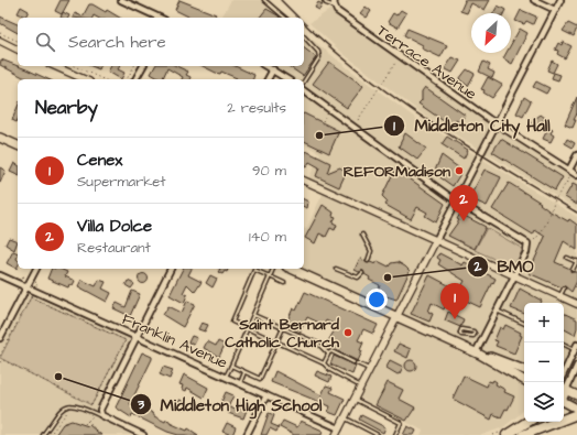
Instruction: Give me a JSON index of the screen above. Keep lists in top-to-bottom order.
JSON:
{
  "streets": {
    "street": ["Terrace Avenue", "Franklin Avenue"]
  },
  "places": [
    "Middleton City Hall",
    "REFORMadison",
    "BMO",
    "Saint Bernard Catholic Church",
    "Middleton High School"
  ],
  "north": "bottom left",
  "page": {
    "search": "Search here",
    "heading": ["Nearby", "2 results"],
    "list": [
      {
        "mark": "1",
        "name": "Cenex",
        "note": "Supermarket",
        "value": "90 m"
      },
      {
        "mark": "2",
        "name": "Villa Dolce",
        "note": "Restaurant",
        "value": "140 m"
      }
    ],
    "pins": ["2", "1"],
    "map_buttons": ["+", "−"]
  }
}
